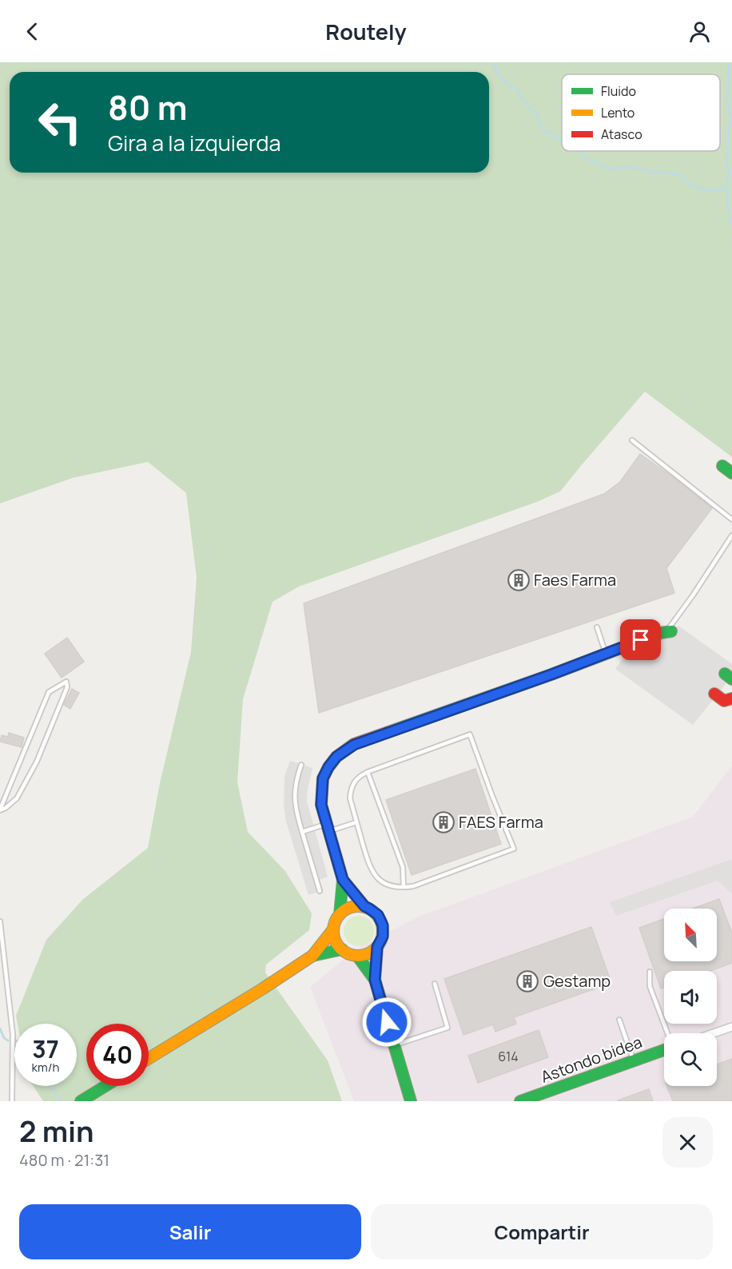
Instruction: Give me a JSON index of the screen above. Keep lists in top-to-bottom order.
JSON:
{
  "streets": {
    "street": ["Astondo bidea"]
  },
  "places": {
    "building": ["Faes Farma", "FAES Farma", "Gestamp"]
  },
  "house_numbers": ["614"],
  "legend": ["Fluido", "Lento", "Atasco"],
  "north": "top left",
  "page": {
    "header": "Routely",
    "turn": ["80 m", "Gira a la izquierda"],
    "speed": "37 km/h",
    "limit": "40",
    "heading": ["2 min", "480 m · 21:31"],
    "buttons": ["Salir", "Compartir"]
  }
}
